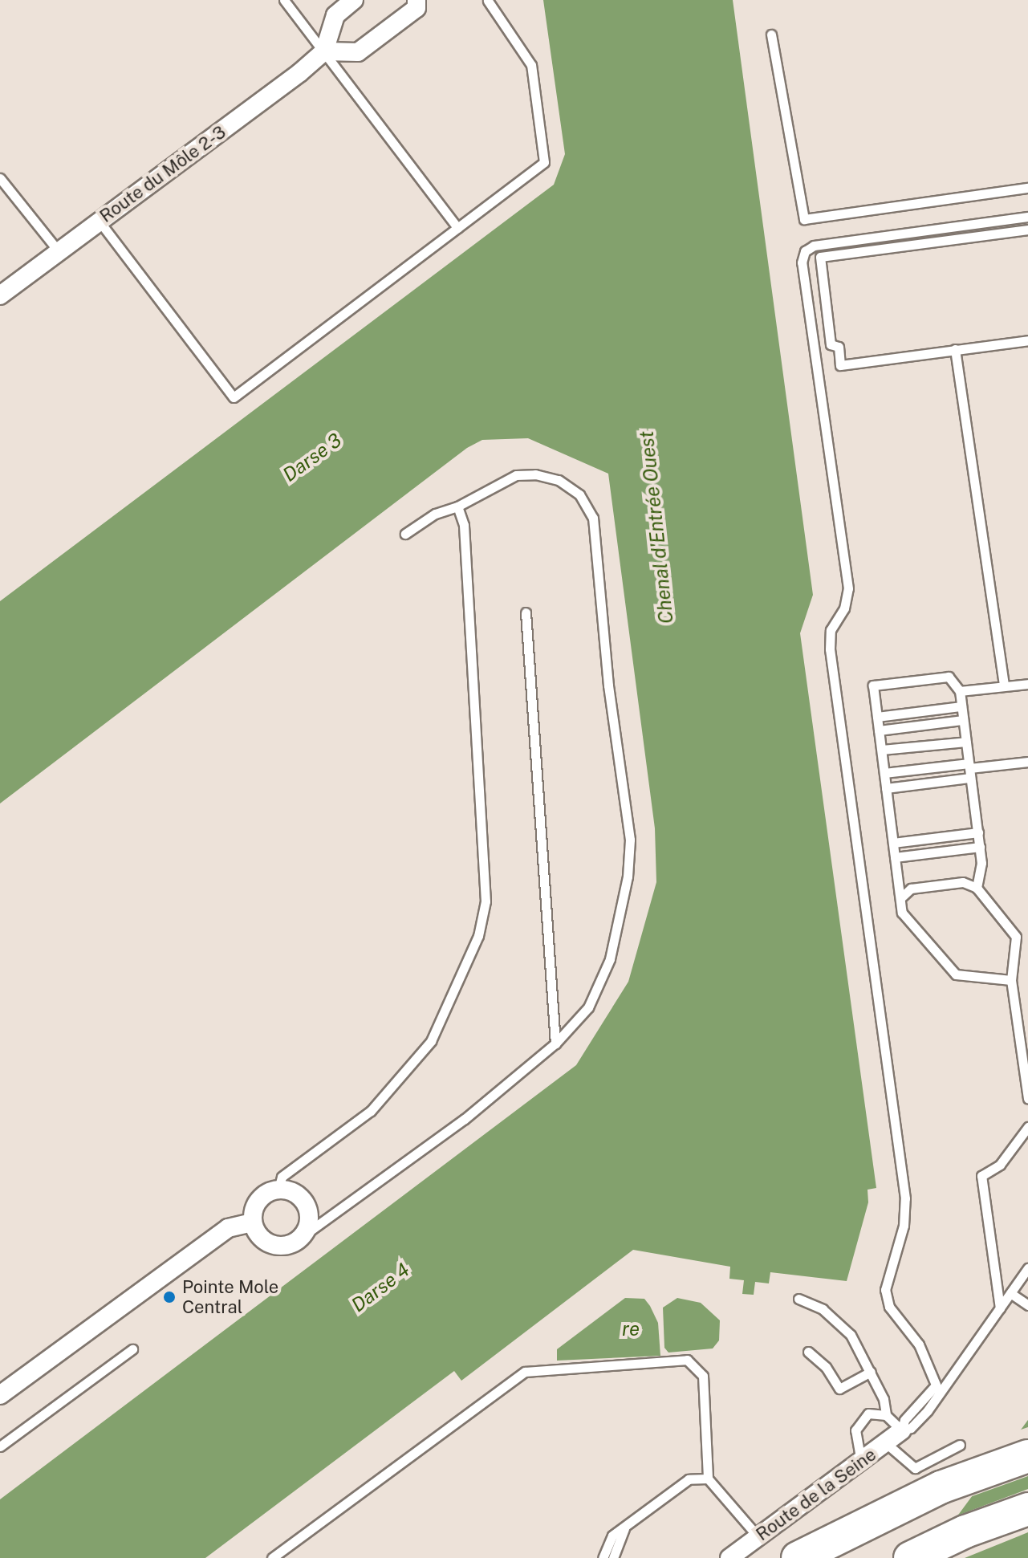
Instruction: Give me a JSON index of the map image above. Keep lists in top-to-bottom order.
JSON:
{
  "streets": {
    "street": ["Route du Môle 2-3", "Route de la Seine"]
  },
  "water": [
    "Darse 3",
    "Chenal d'Entrée Ouest",
    "Darse 4",
    "re"
  ],
  "places": ["Pointe Mole Central"]
}
